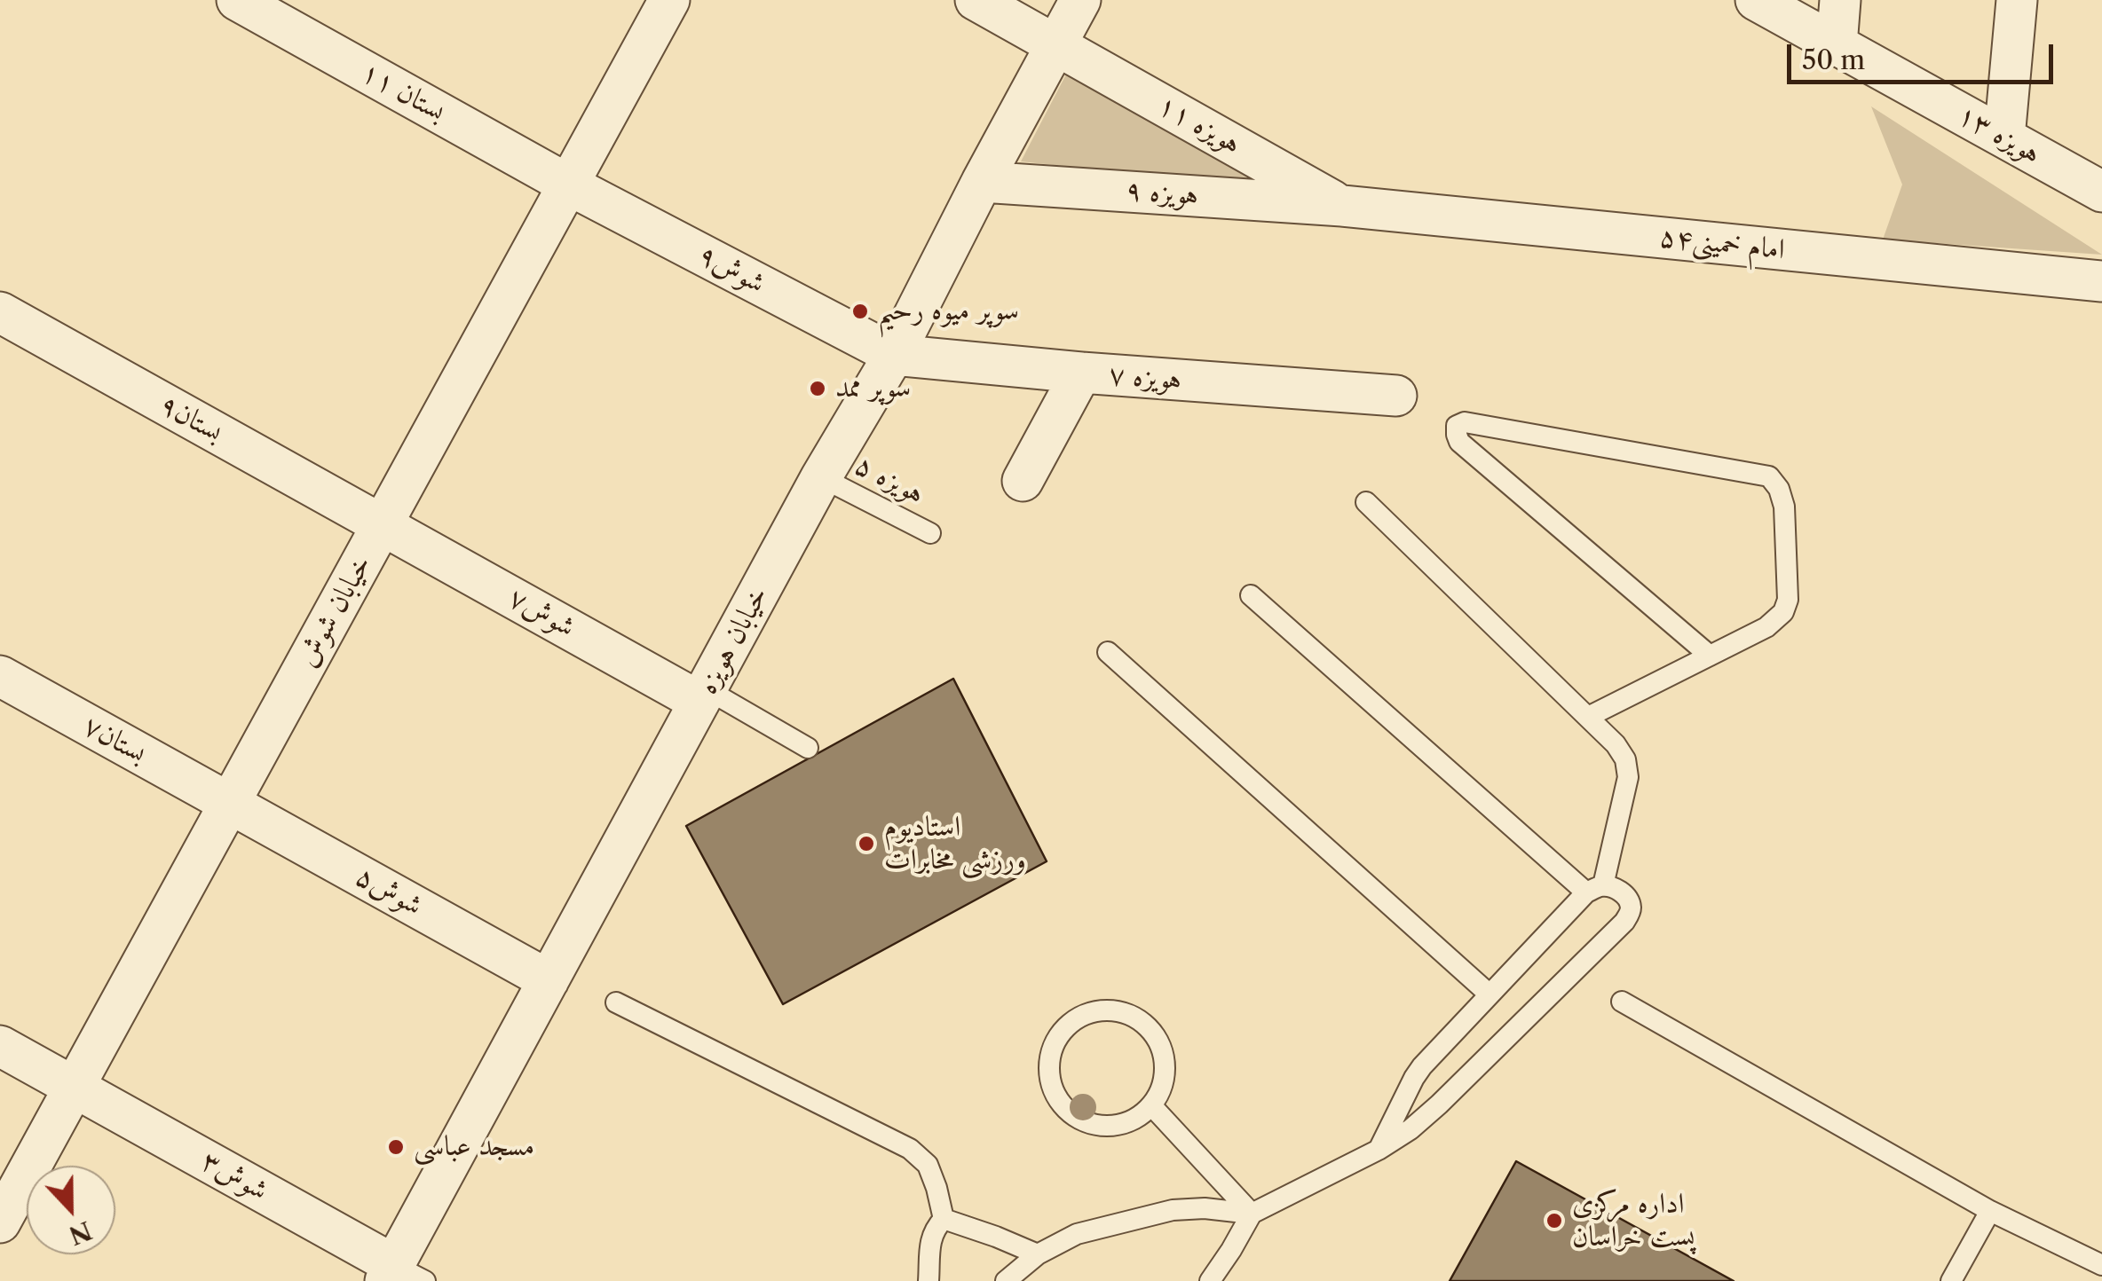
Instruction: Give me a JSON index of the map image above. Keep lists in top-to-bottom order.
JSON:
{
  "streets": {
    "street": [
      "بستان ۱۱",
      "هویزه ۱۱",
      "هویزه ۱۳",
      "هویزه ۹",
      "امام خمینی۵۴",
      "شوش۹",
      "هویزه ۷",
      "بستان۹",
      "خیابان شوش",
      "شوش۷",
      "خیابان هویزه",
      "بستان۷",
      "شوش۵",
      "شوش۳"
    ],
    "lane": ["هویزه ۵"]
  },
  "crossings": [
    ["بستان ۱۱", "شوش۹"],
    ["بستان ۱۱", "خیابان شوش"],
    ["هویزه ۱۱", "هویزه ۹"],
    ["هویزه ۱۱", "امام خمینی۵۴"],
    ["هویزه ۱۱", "خیابان هویزه"],
    ["هویزه ۹", "امام خمینی۵۴"],
    ["هویزه ۹", "خیابان هویزه"],
    ["شوش۹", "هویزه ۷"],
    ["شوش۹", "خیابان شوش"],
    ["شوش۹", "خیابان هویزه"],
    ["هویزه ۷", "خیابان هویزه"],
    ["بستان۹", "خیابان شوش"],
    ["بستان۹", "شوش۷"],
    ["هویزه ۵", "خیابان هویزه"],
    ["خیابان شوش", "شوش۷"],
    ["خیابان شوش", "بستان۷"],
    ["خیابان شوش", "شوش۵"],
    ["خیابان شوش", "شوش۳"],
    ["شوش۷", "خیابان هویزه"],
    ["خیابان هویزه", "شوش۵"],
    ["خیابان هویزه", "شوش۳"],
    ["بستان۷", "شوش۵"]
  ],
  "places": [
    "سوپر میوه رحیم",
    "سوپر ممد",
    "استادیوم ورزشی مخابرات",
    "مسجد عباسی",
    "اداره مرکزی پست خراسان"
  ],
  "scale_bar": "50 m",
  "north": "bottom"
}
